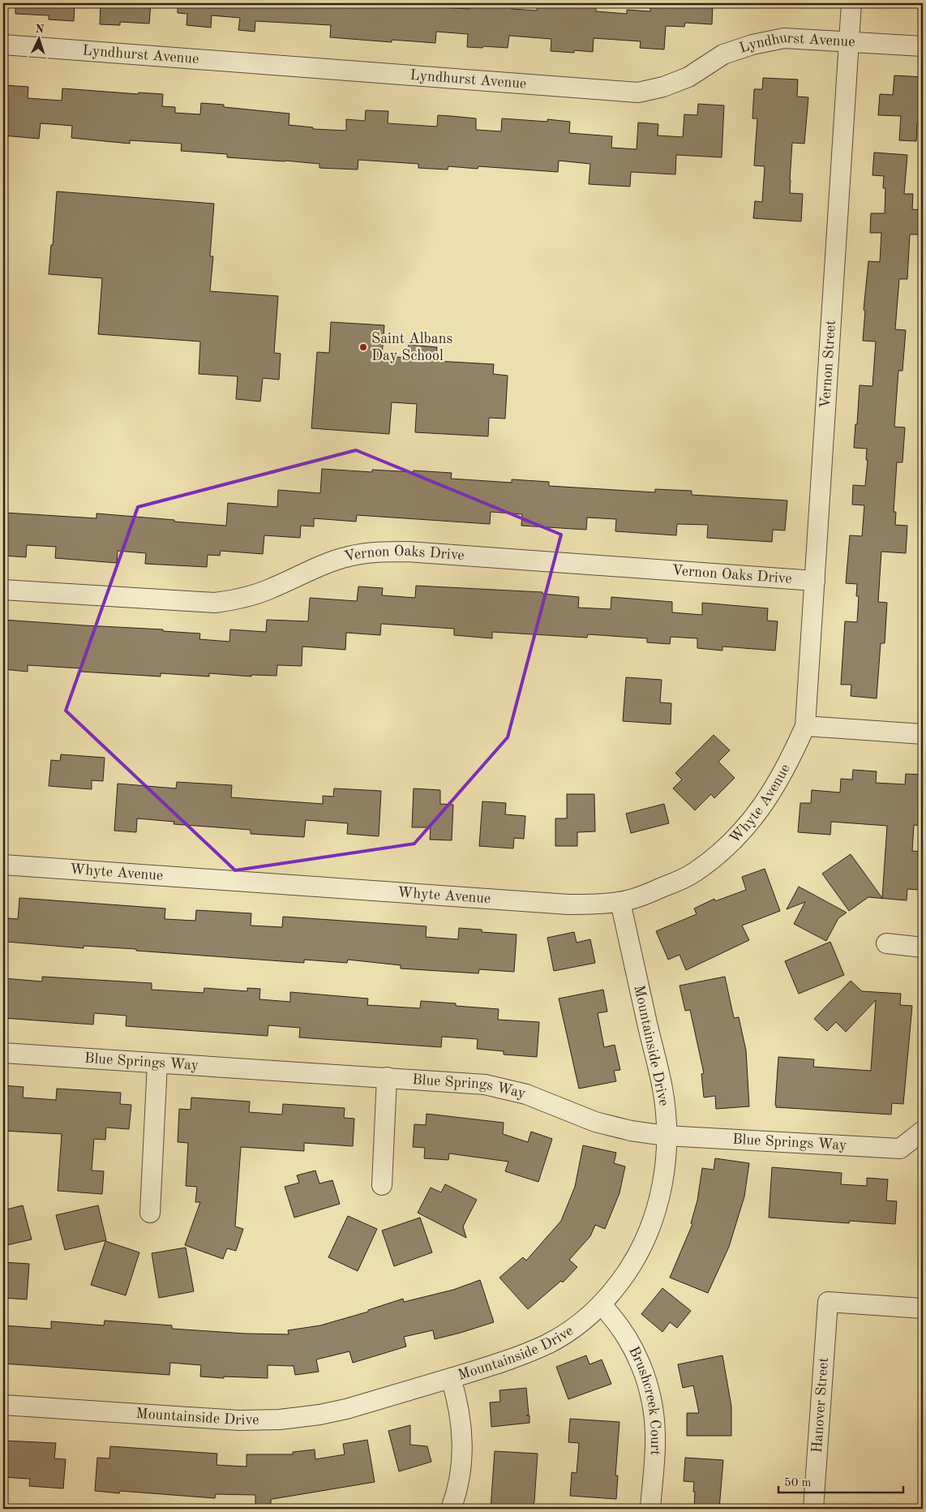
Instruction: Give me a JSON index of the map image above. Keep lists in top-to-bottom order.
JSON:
{
  "streets": {
    "street": [
      "Lyndhurst Avenue",
      "Vernon Street",
      "Vernon Oaks Drive",
      "Whyte Avenue",
      "Mountainside Drive",
      "Blue Springs Way",
      "Brushcreek Court",
      "Hanover Street"
    ]
  },
  "crossings": [
    ["Lyndhurst Avenue", "Vernon Street"],
    ["Vernon Street", "Vernon Oaks Drive"],
    ["Vernon Street", "Whyte Avenue"],
    ["Whyte Avenue", "Mountainside Drive"],
    ["Mountainside Drive", "Blue Springs Way"],
    ["Mountainside Drive", "Brushcreek Court"]
  ],
  "places": ["Saint Albans Day School"],
  "scale_bar": "50 m",
  "north": "top"
}
